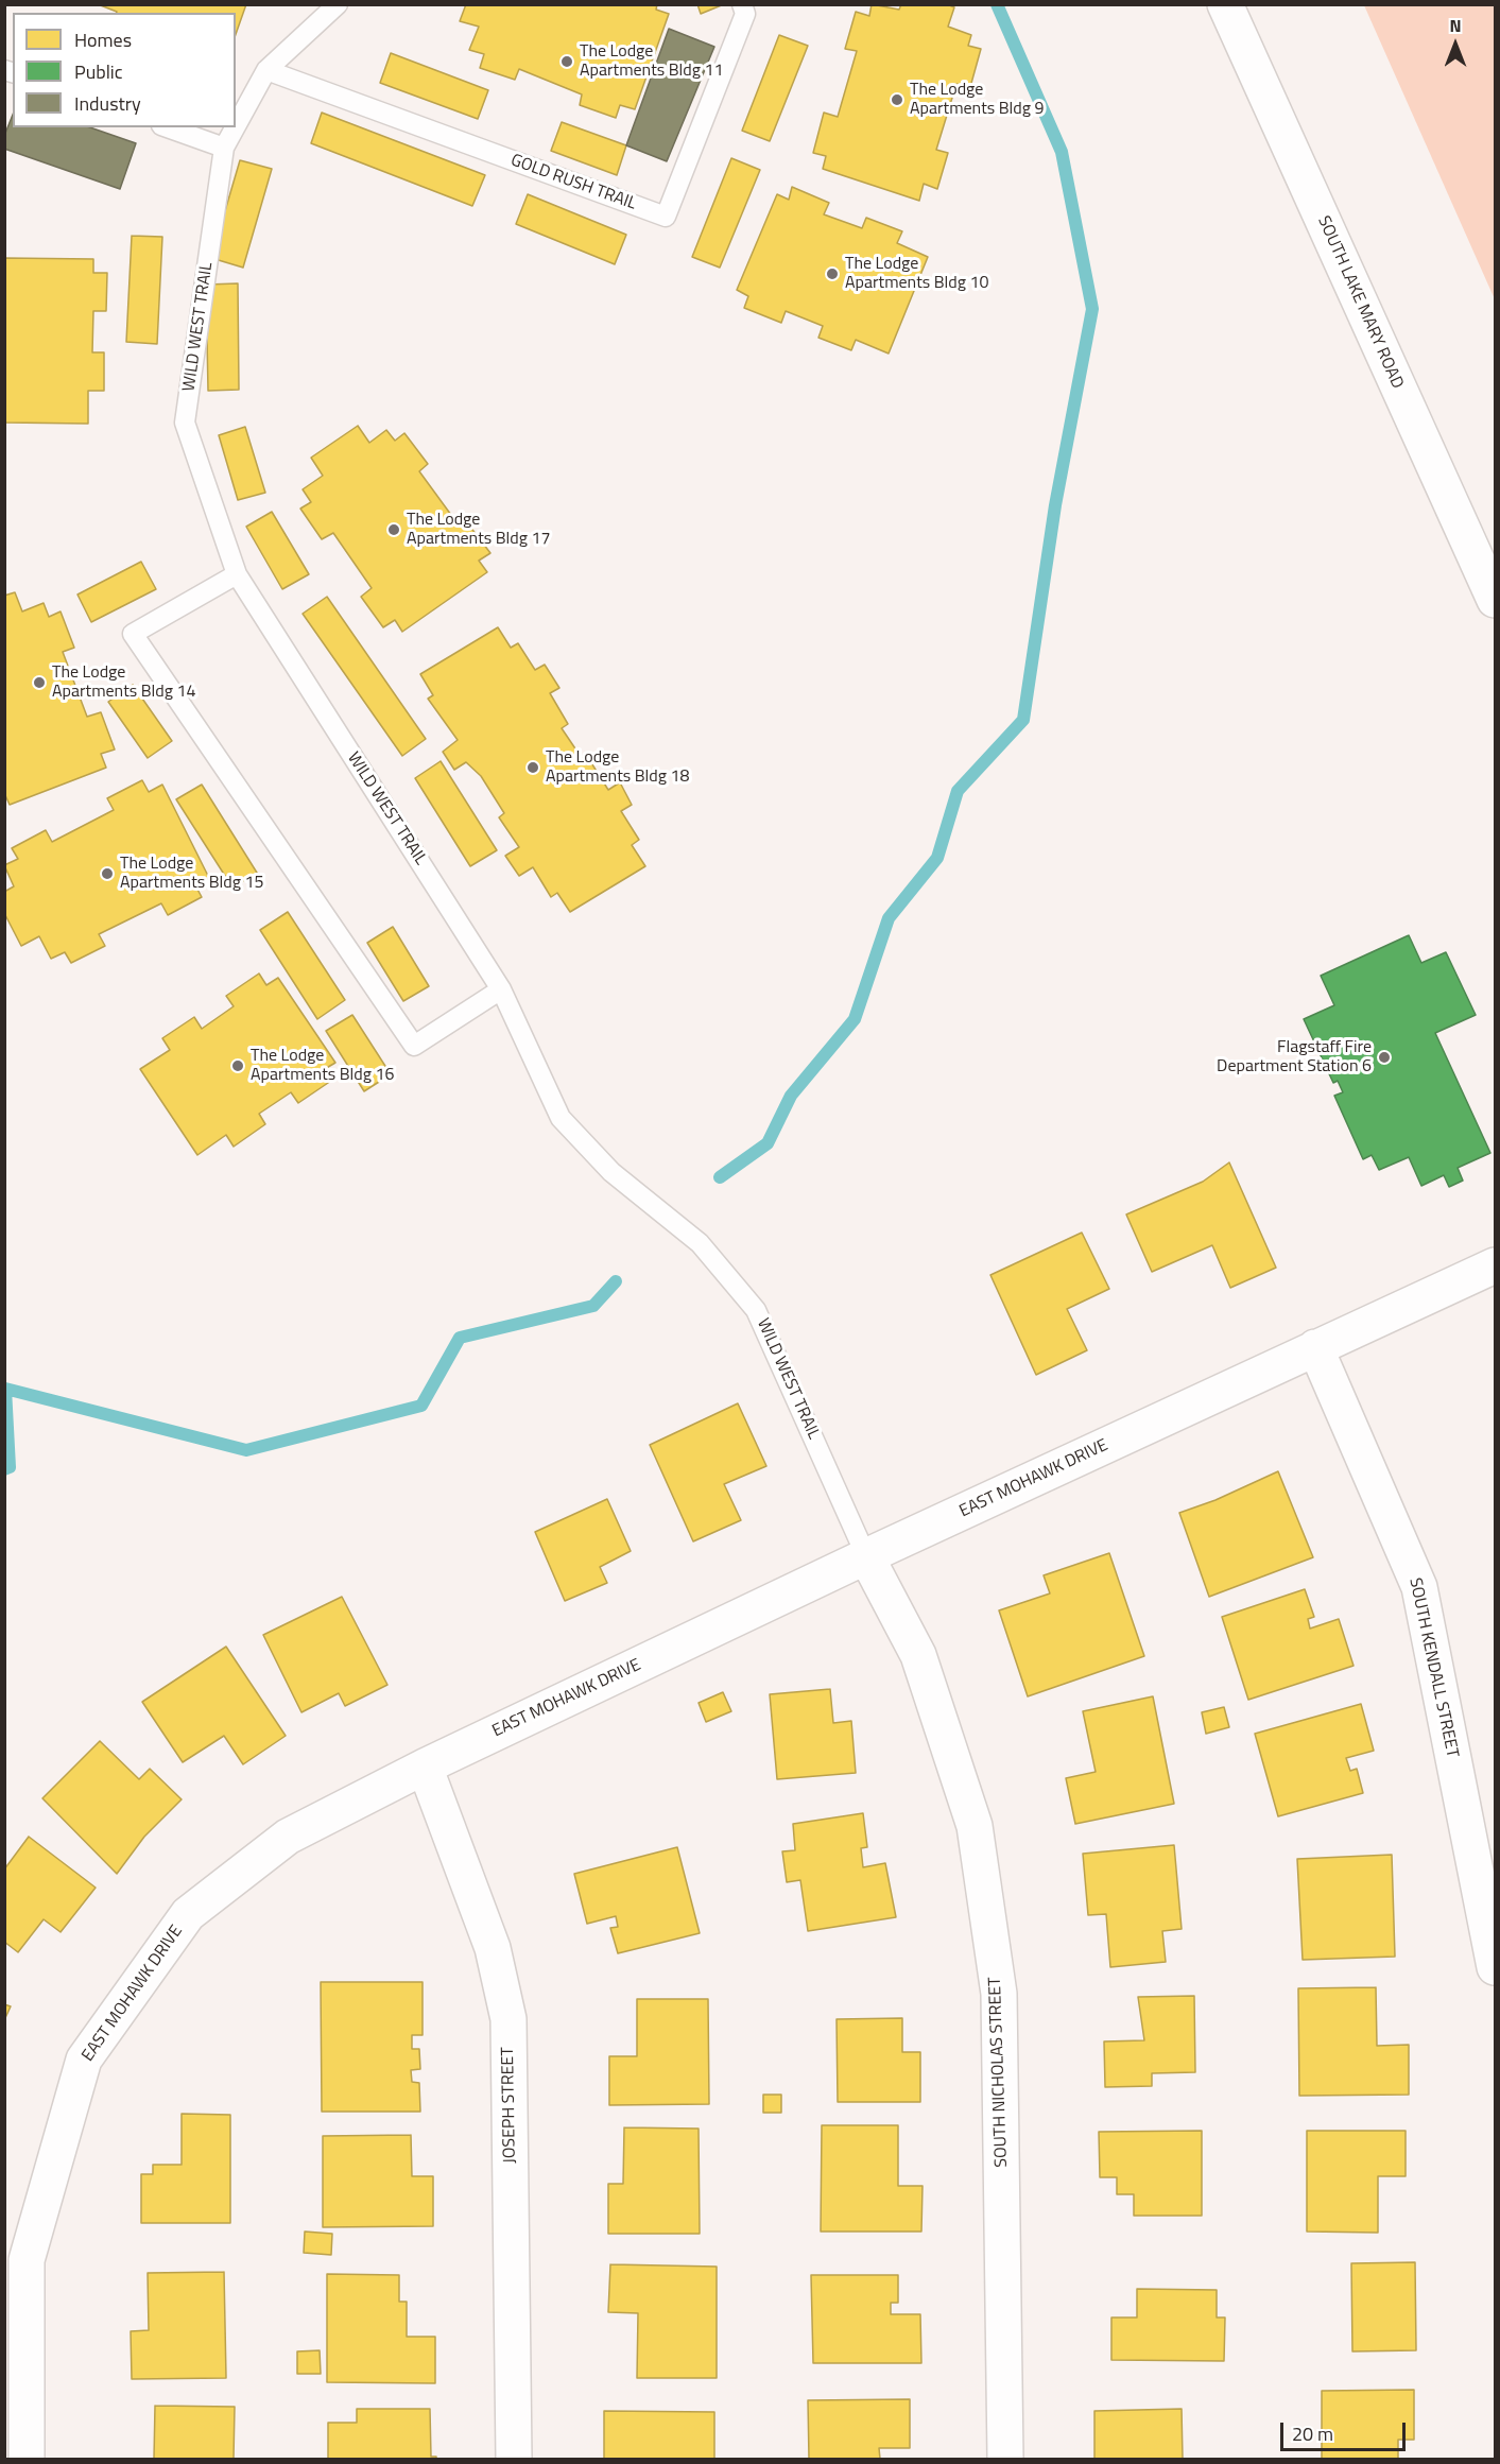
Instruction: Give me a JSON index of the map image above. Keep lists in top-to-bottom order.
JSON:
{
  "streets": {
    "street": [
      "SOUTH LAKE MARY ROAD",
      "EAST MOHAWK DRIVE",
      "SOUTH KENDALL STREET",
      "SOUTH NICHOLAS STREET",
      "JOSEPH STREET"
    ],
    "lane": ["GOLD RUSH TRAIL", "WILD WEST TRAIL"]
  },
  "crossings": [
    ["GOLD RUSH TRAIL", "WILD WEST TRAIL"],
    ["WILD WEST TRAIL", "EAST MOHAWK DRIVE"],
    ["WILD WEST TRAIL", "SOUTH NICHOLAS STREET"],
    ["EAST MOHAWK DRIVE", "SOUTH KENDALL STREET"],
    ["EAST MOHAWK DRIVE", "SOUTH NICHOLAS STREET"],
    ["EAST MOHAWK DRIVE", "JOSEPH STREET"]
  ],
  "places": [
    "The Lodge Apartments Bldg 11",
    "The Lodge Apartments Bldg 9",
    "The Lodge Apartments Bldg 10",
    "The Lodge Apartments Bldg 17",
    "The Lodge Apartments Bldg 14",
    "The Lodge Apartments Bldg 18",
    "The Lodge Apartments Bldg 15",
    "Flagstaff Fire Department Station 6",
    "The Lodge Apartments Bldg 16"
  ],
  "legend": ["Homes", "Public", "Industry"],
  "scale_bar": "20 m",
  "north": "top"
}
